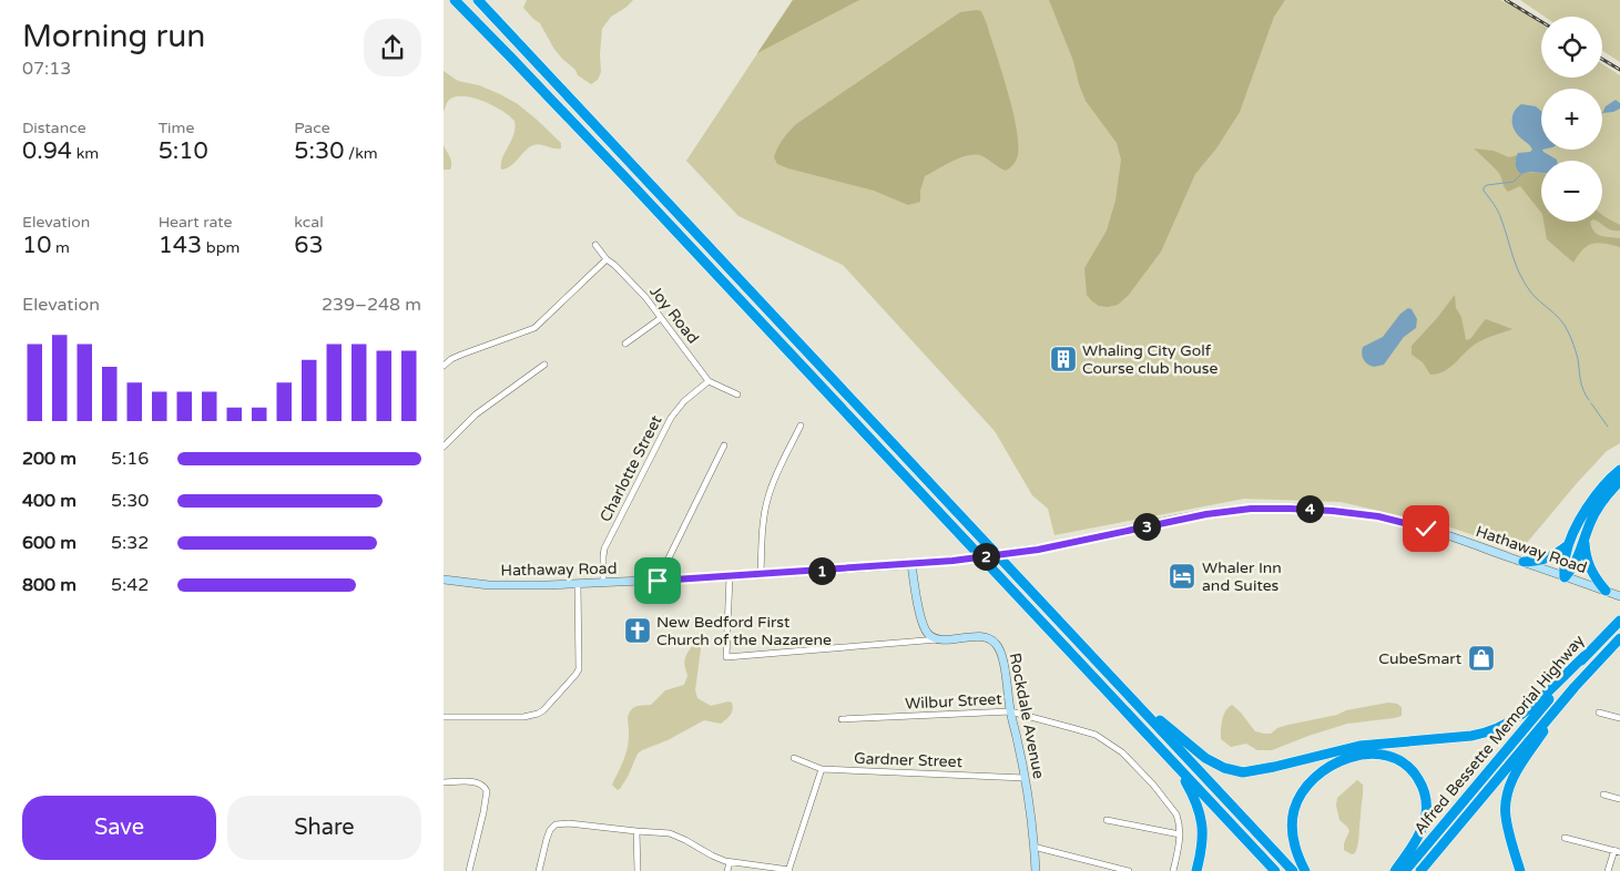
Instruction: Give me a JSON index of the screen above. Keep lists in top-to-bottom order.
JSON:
{
  "streets": {
    "highway": ["Alfred Bessette Memorial Highway"],
    "main road": ["Hathaway Road", "Rockdale Avenue"],
    "street": [
      "Joy Road",
      "Charlotte Street",
      "Wilbur Street",
      "Gardner Street"
    ]
  },
  "crossings": [
    ["Joy Road", "Charlotte Street"],
    ["Charlotte Street", "Hathaway Road"],
    ["Wilbur Street", "Rockdale Avenue"],
    ["Rockdale Avenue", "Gardner Street"]
  ],
  "places": {
    "building": ["Whaling City Golf Course club house"],
    "hotel": ["Whaler Inn and Suites"],
    "church": ["New Bedford First Church of the Nazarene"],
    "shop": ["CubeSmart"]
  },
  "page": {
    "heading": ["Morning run", "07:13"],
    "map_buttons": ["+", "−"],
    "stats": [
      ["Distance", "0.94 km"],
      ["Time", "5:10"],
      ["Pace", "5:30 /km"],
      ["Elevation", "10 m"],
      ["Heart rate", "143 bpm"],
      ["kcal", "63"]
    ],
    "chart": ["Elevation", "239–248 m"],
    "list": [
      {
        "name": "200 m",
        "note": "5:16"
      },
      {
        "name": "400 m",
        "note": "5:30"
      },
      {
        "name": "600 m",
        "note": "5:32"
      },
      {
        "name": "800 m",
        "note": "5:42"
      }
    ],
    "pins": [
      "4",
      "3",
      "2",
      "1"
    ],
    "buttons": ["Save", "Share"]
  }
}
